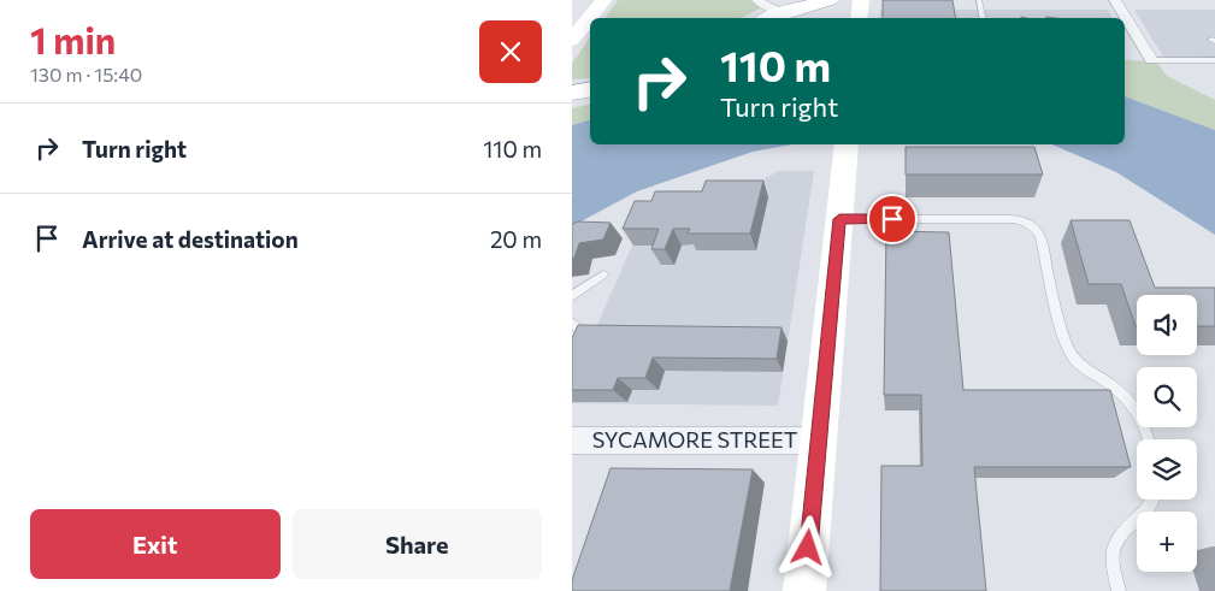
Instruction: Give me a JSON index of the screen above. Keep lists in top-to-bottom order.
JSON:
{
  "streets": {
    "street": ["SYCAMORE STREET"]
  },
  "page": {
    "heading": ["1 min", "130 m · 15:40"],
    "turn": ["110 m", "Turn right"],
    "list": [
      {
        "name": "Turn right",
        "value": "110 m"
      },
      {
        "name": "Arrive at destination",
        "value": "20 m"
      }
    ],
    "map_buttons": "+",
    "buttons": ["Exit", "Share"]
  }
}
